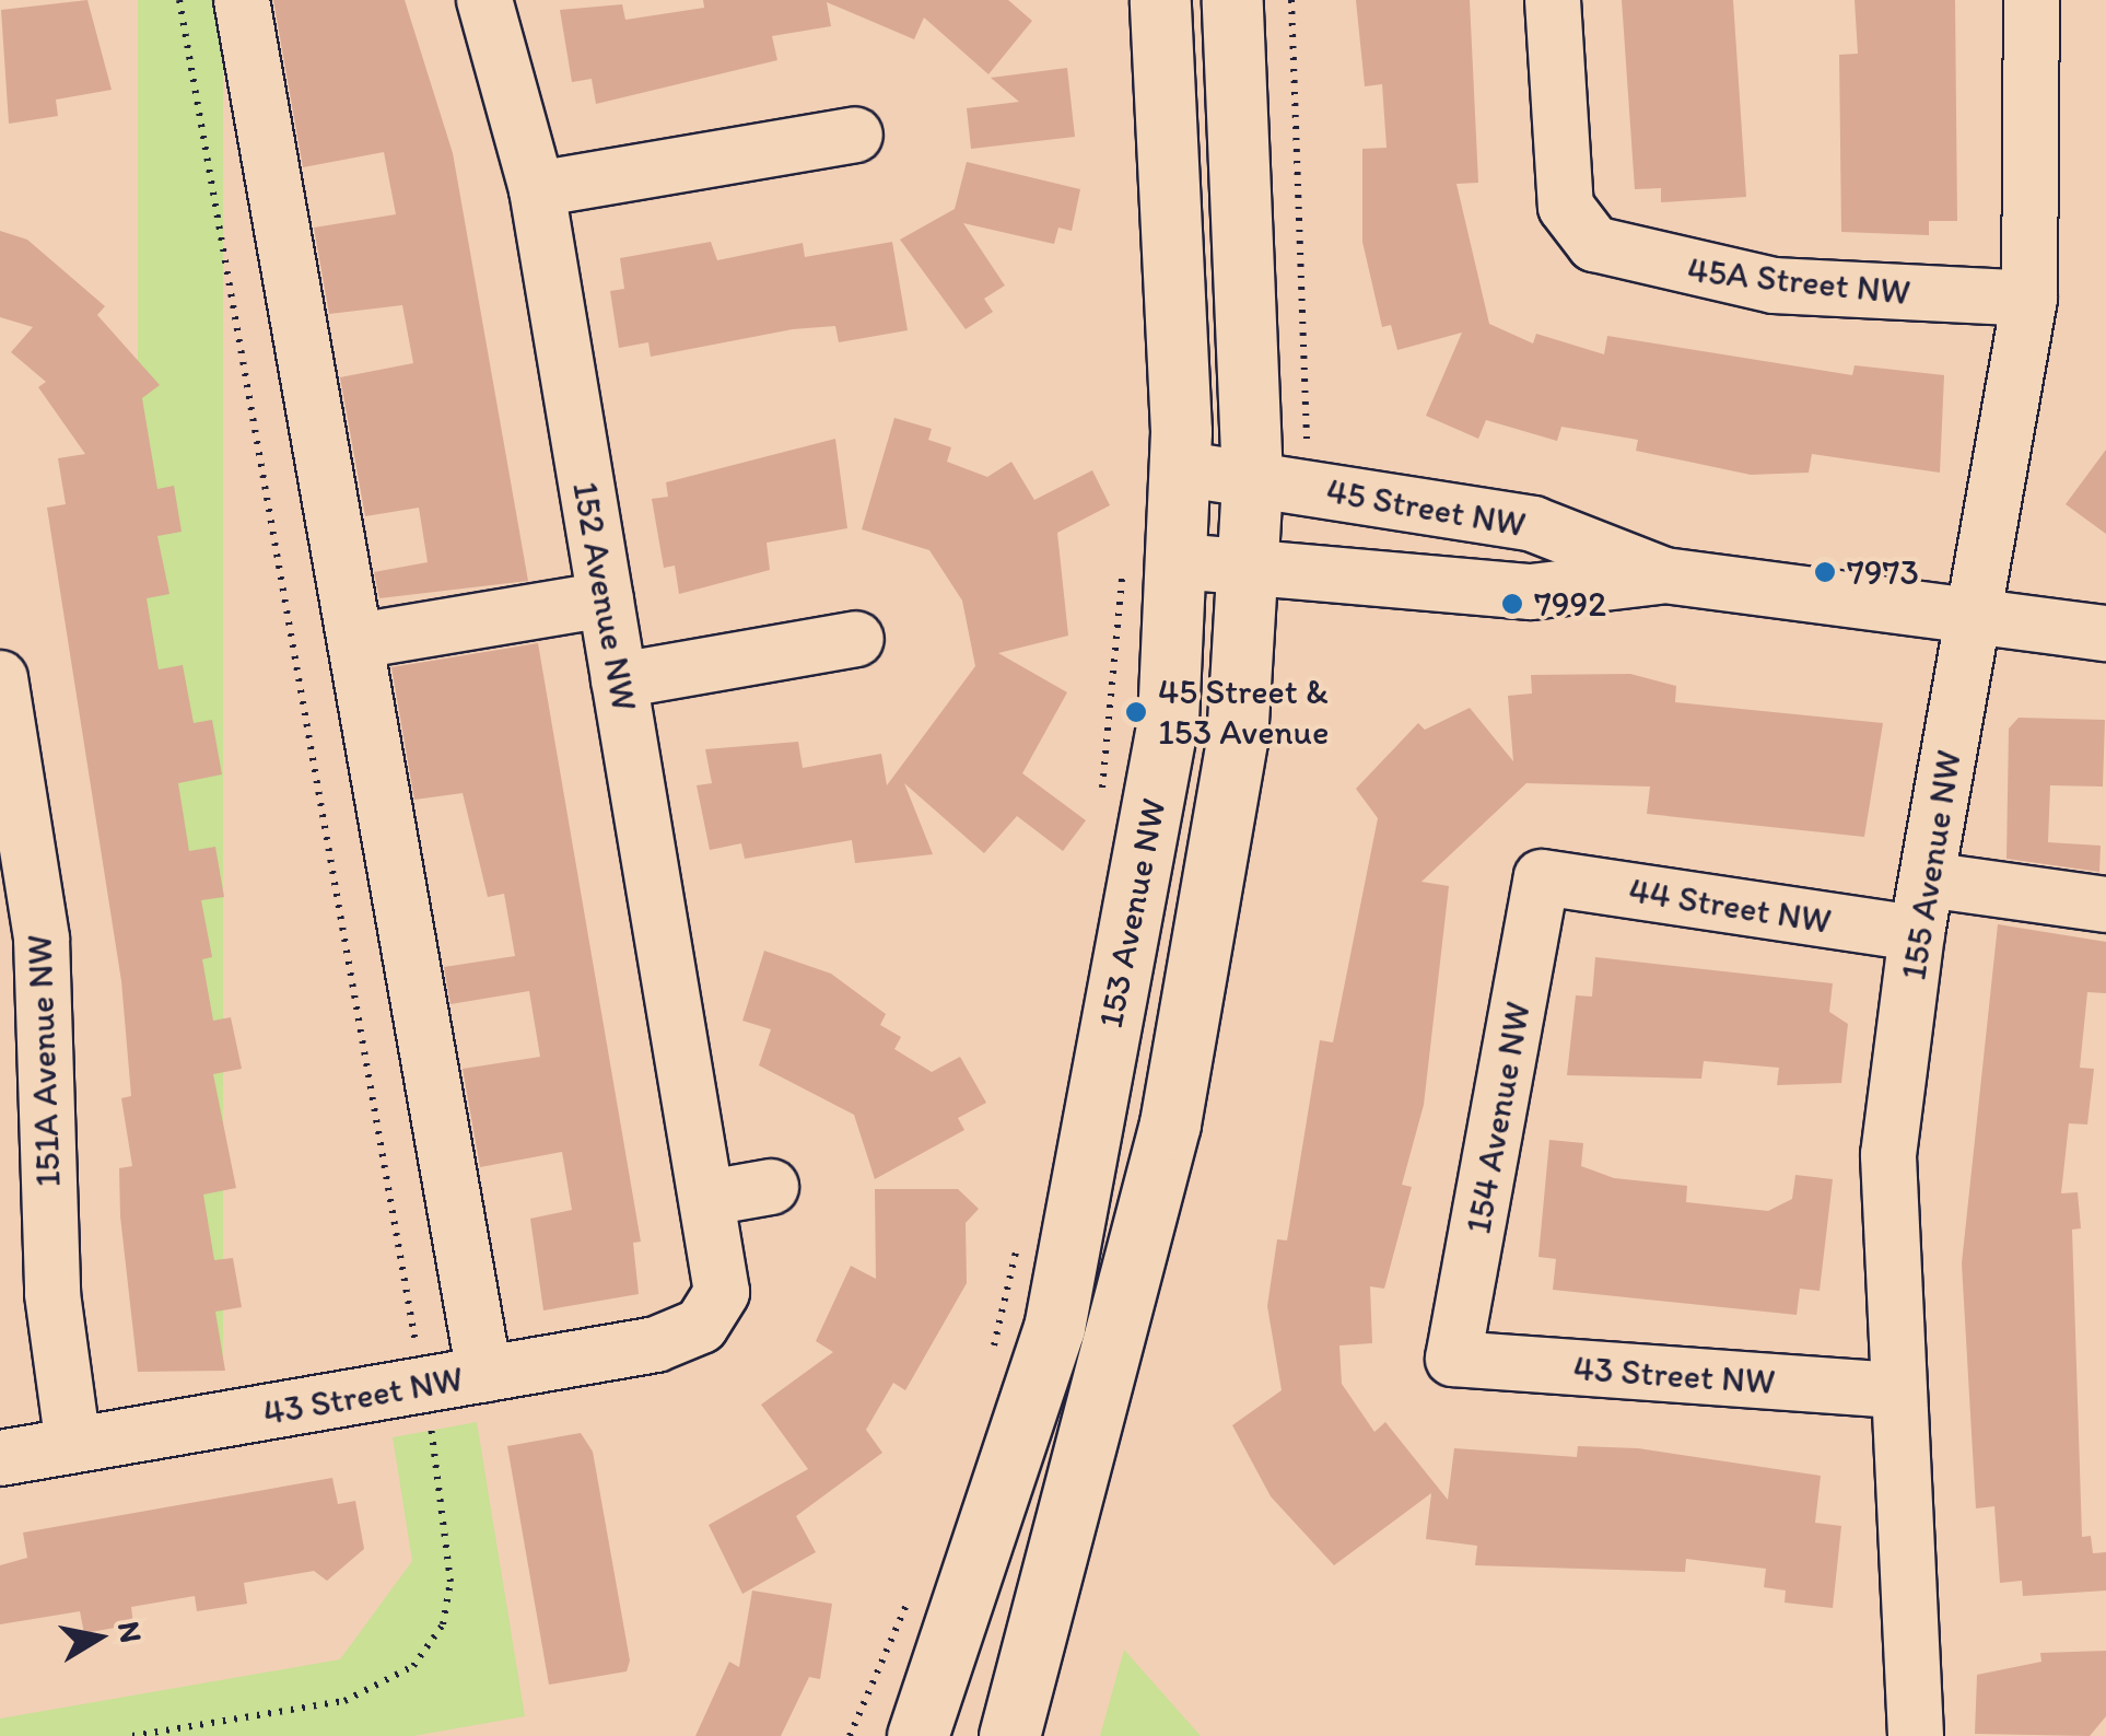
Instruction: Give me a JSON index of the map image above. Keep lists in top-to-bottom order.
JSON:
{
  "streets": {
    "main road": ["153 Avenue NW"],
    "street": [
      "45A Street NW",
      "45 Street NW",
      "152 Avenue NW",
      "155 Avenue NW",
      "44 Street NW",
      "151A Avenue NW",
      "154 Avenue NW",
      "43 Street NW"
    ]
  },
  "crossings": [
    ["45A Street NW", "155 Avenue NW"],
    ["45 Street NW", "155 Avenue NW"],
    ["45 Street NW", "153 Avenue NW"],
    ["152 Avenue NW", "43 Street NW"],
    ["155 Avenue NW", "44 Street NW"],
    ["155 Avenue NW", "43 Street NW"],
    ["44 Street NW", "154 Avenue NW"],
    ["151A Avenue NW", "43 Street NW"],
    ["154 Avenue NW", "43 Street NW"]
  ],
  "places": ["7973", "7992", "45 Street & 153 Avenue"],
  "north": "right"
}
